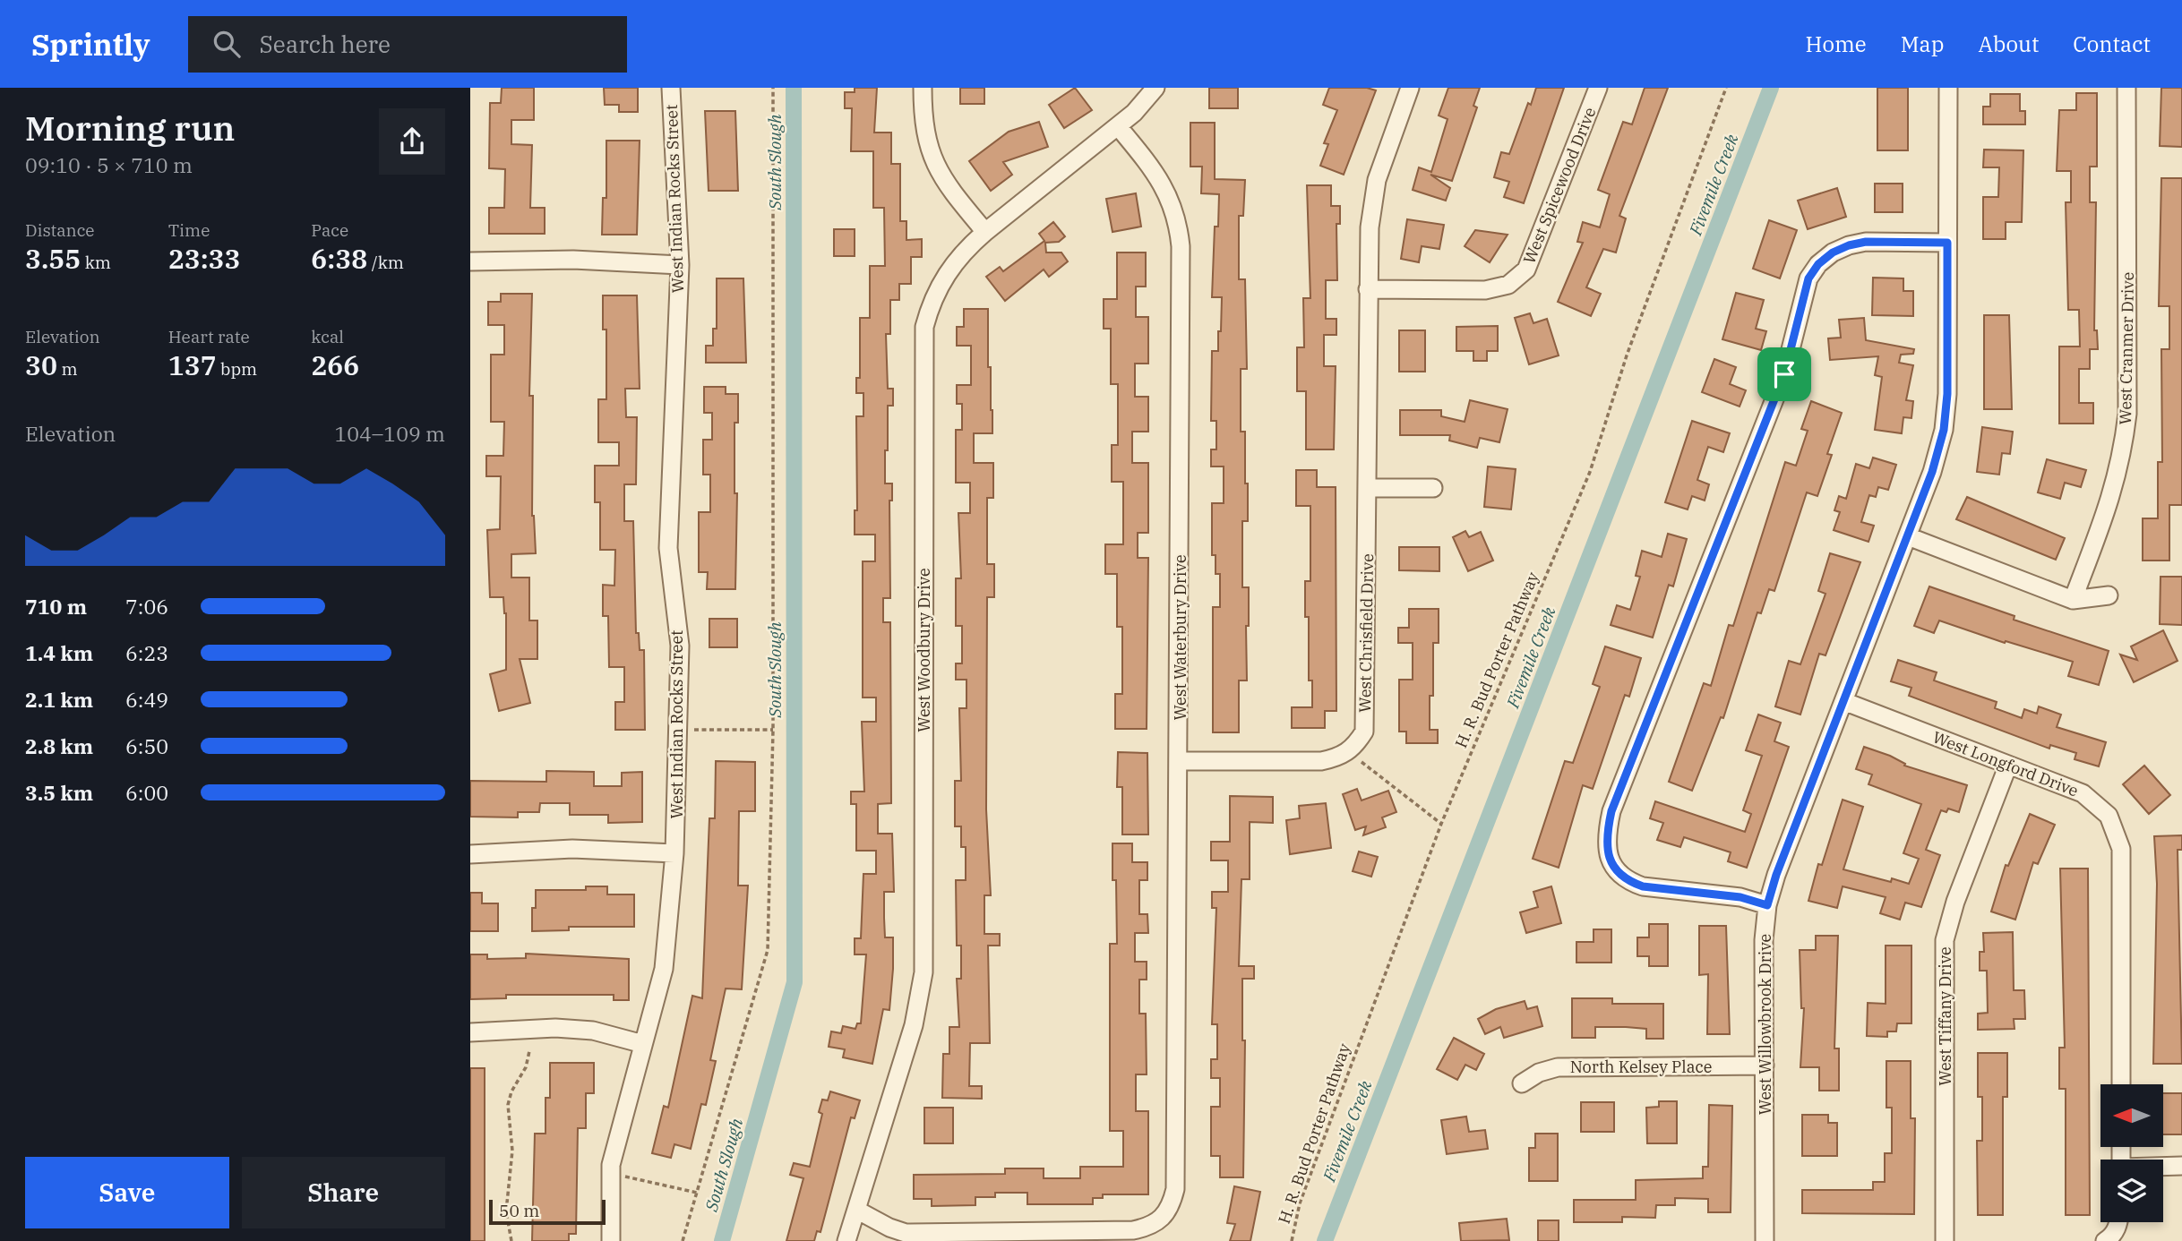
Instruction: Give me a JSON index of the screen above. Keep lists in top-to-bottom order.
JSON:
{
  "streets": {
    "street": [
      "West Spicewood Drive",
      "West Indian Rocks Street",
      "West Cranmer Drive",
      "West Chrisfield Drive",
      "West Waterbury Drive",
      "West Woodbury Drive",
      "West Longford Drive",
      "West Tiffany Drive",
      "West Willowbrook Drive",
      "North Kelsey Place"
    ],
    "path": ["H. R. Bud Porter Pathway"]
  },
  "crossings": [
    ["West Spicewood Drive", "West Chrisfield Drive"],
    ["West Chrisfield Drive", "West Waterbury Drive"],
    ["West Waterbury Drive", "West Woodbury Drive"],
    ["West Longford Drive", "West Tiffany Drive"],
    ["West Longford Drive", "West Willowbrook Drive"],
    ["West Willowbrook Drive", "North Kelsey Place"]
  ],
  "water": ["South Slough", "Fivemile Creek"],
  "scale_bar": "50 m",
  "north": "left",
  "page": {
    "header": "Sprintly",
    "search": "Search here",
    "nav": [
      "Home",
      "Map",
      "About",
      "Contact"
    ],
    "heading": ["Morning run", "09:10 · 5 × 710 m"],
    "stats": [
      ["Distance", "3.55 km"],
      ["Time", "23:33"],
      ["Pace", "6:38 /km"],
      ["Elevation", "30 m"],
      ["Heart rate", "137 bpm"],
      ["kcal", "266"]
    ],
    "chart": ["Elevation", "104–109 m"],
    "list": [
      {
        "name": "710 m",
        "note": "7:06"
      },
      {
        "name": "1.4 km",
        "note": "6:23"
      },
      {
        "name": "2.1 km",
        "note": "6:49"
      },
      {
        "name": "2.8 km",
        "note": "6:50"
      },
      {
        "name": "3.5 km",
        "note": "6:00"
      }
    ],
    "buttons": ["Save", "Share"],
    "scale": "50 m"
  }
}
